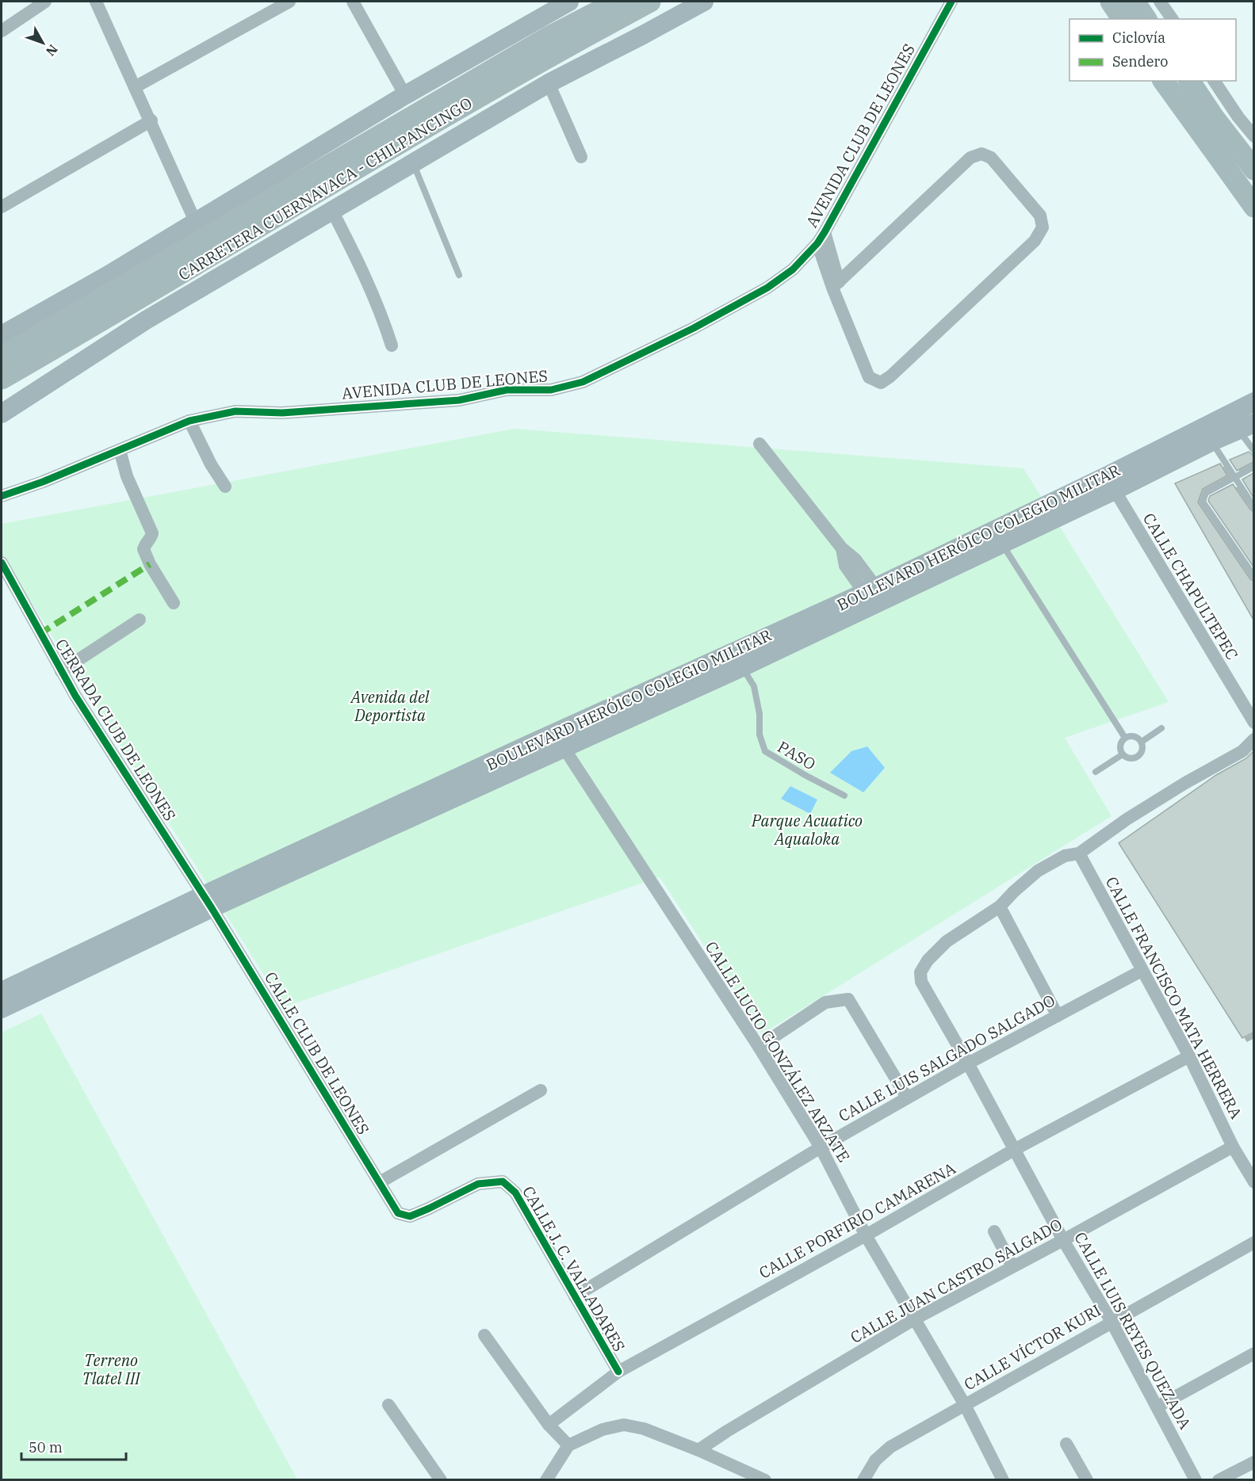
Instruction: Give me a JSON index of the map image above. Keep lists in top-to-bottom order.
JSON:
{
  "streets": {
    "main road": ["CARRETERA CUERNAVACA - CHILPANCINGO", "BOULEVARD HERÓICO COLEGIO MILITAR"],
    "street": [
      "AVENIDA CLUB DE LEONES",
      "CALLE CHAPULTEPEC",
      "CERRADA CLUB DE LEONES",
      "CALLE FRANCISCO MATA HERRERA",
      "CALLE LUCIO GONZÁLEZ ARZATE",
      "CALLE CLUB DE LEONES",
      "CALLE LUIS SALGADO SALGADO",
      "CALLE PORFIRIO CAMARENA",
      "CALLE J. C. VALLADARES",
      "CALLE JUAN CASTRO SALGADO",
      "CALLE LUIS REYES QUEZADA",
      "CALLE VÍCTOR KURI"
    ],
    "lane": ["PASO"]
  },
  "crossings": [
    ["BOULEVARD HERÓICO COLEGIO MILITAR", "CALLE CHAPULTEPEC"],
    ["BOULEVARD HERÓICO COLEGIO MILITAR", "CERRADA CLUB DE LEONES"],
    ["BOULEVARD HERÓICO COLEGIO MILITAR", "PASO"],
    ["BOULEVARD HERÓICO COLEGIO MILITAR", "CALLE LUCIO GONZÁLEZ ARZATE"],
    ["BOULEVARD HERÓICO COLEGIO MILITAR", "CALLE CLUB DE LEONES"],
    ["CERRADA CLUB DE LEONES", "CALLE CLUB DE LEONES"],
    ["CALLE FRANCISCO MATA HERRERA", "CALLE LUIS SALGADO SALGADO"],
    ["CALLE FRANCISCO MATA HERRERA", "CALLE PORFIRIO CAMARENA"],
    ["CALLE FRANCISCO MATA HERRERA", "CALLE JUAN CASTRO SALGADO"],
    ["CALLE LUCIO GONZÁLEZ ARZATE", "CALLE LUIS SALGADO SALGADO"],
    ["CALLE LUCIO GONZÁLEZ ARZATE", "CALLE PORFIRIO CAMARENA"],
    ["CALLE LUCIO GONZÁLEZ ARZATE", "CALLE JUAN CASTRO SALGADO"],
    ["CALLE LUCIO GONZÁLEZ ARZATE", "CALLE VÍCTOR KURI"],
    ["CALLE CLUB DE LEONES", "CALLE J. C. VALLADARES"],
    ["CALLE LUIS SALGADO SALGADO", "CALLE J. C. VALLADARES"],
    ["CALLE LUIS SALGADO SALGADO", "CALLE LUIS REYES QUEZADA"],
    ["CALLE PORFIRIO CAMARENA", "CALLE J. C. VALLADARES"],
    ["CALLE PORFIRIO CAMARENA", "CALLE LUIS REYES QUEZADA"],
    ["CALLE JUAN CASTRO SALGADO", "CALLE LUIS REYES QUEZADA"],
    ["CALLE LUIS REYES QUEZADA", "CALLE VÍCTOR KURI"]
  ],
  "parks": ["Avenida del Deportista", "Parque Acuatico Aqualoka", "Terreno Tlatel III"],
  "legend": ["Ciclovía", "Sendero"],
  "scale_bar": "50 m",
  "north": "bottom right"
}
